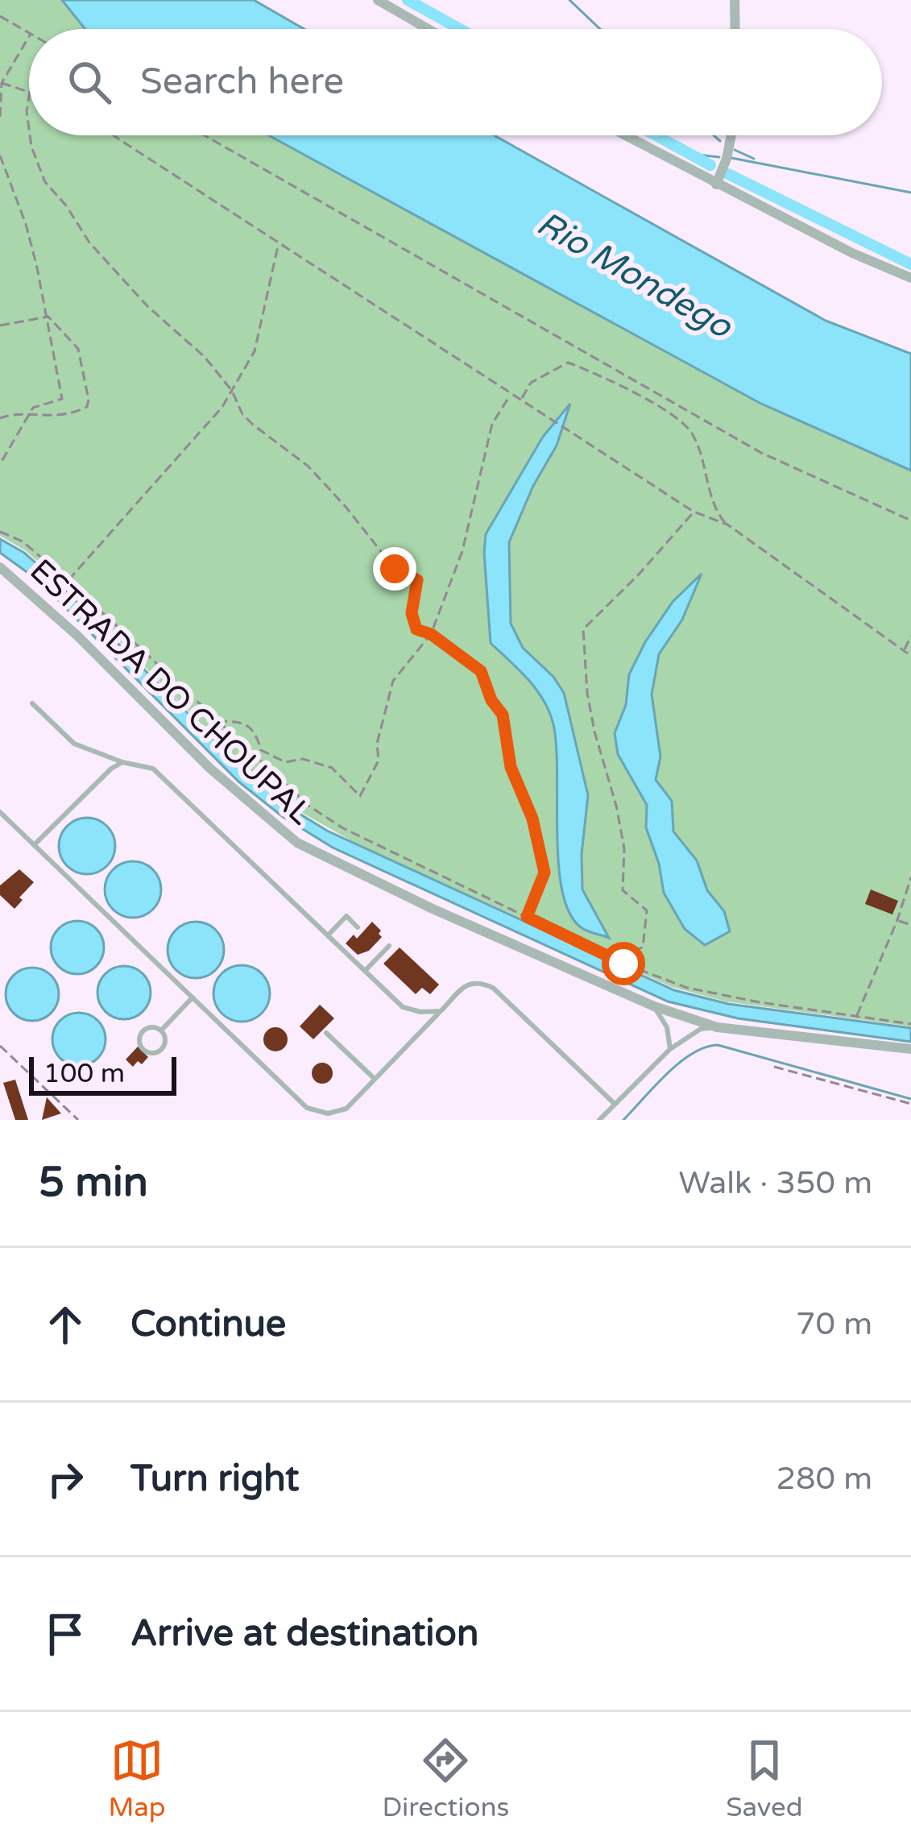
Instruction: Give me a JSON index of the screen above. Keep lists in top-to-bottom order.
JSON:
{
  "streets": {
    "street": ["ESTRADA DO CHOUPAL"]
  },
  "water": ["Rio Mondego"],
  "scale_bar": "100 m",
  "page": {
    "search": "Search here",
    "scale": "100 m",
    "heading": ["5 min", "Walk · 350 m"],
    "list": [
      ["Continue", "70 m"],
      ["Turn right", "280 m"],
      "Arrive at destination"
    ],
    "nav": ["Map", "Directions", "Saved"]
  }
}
